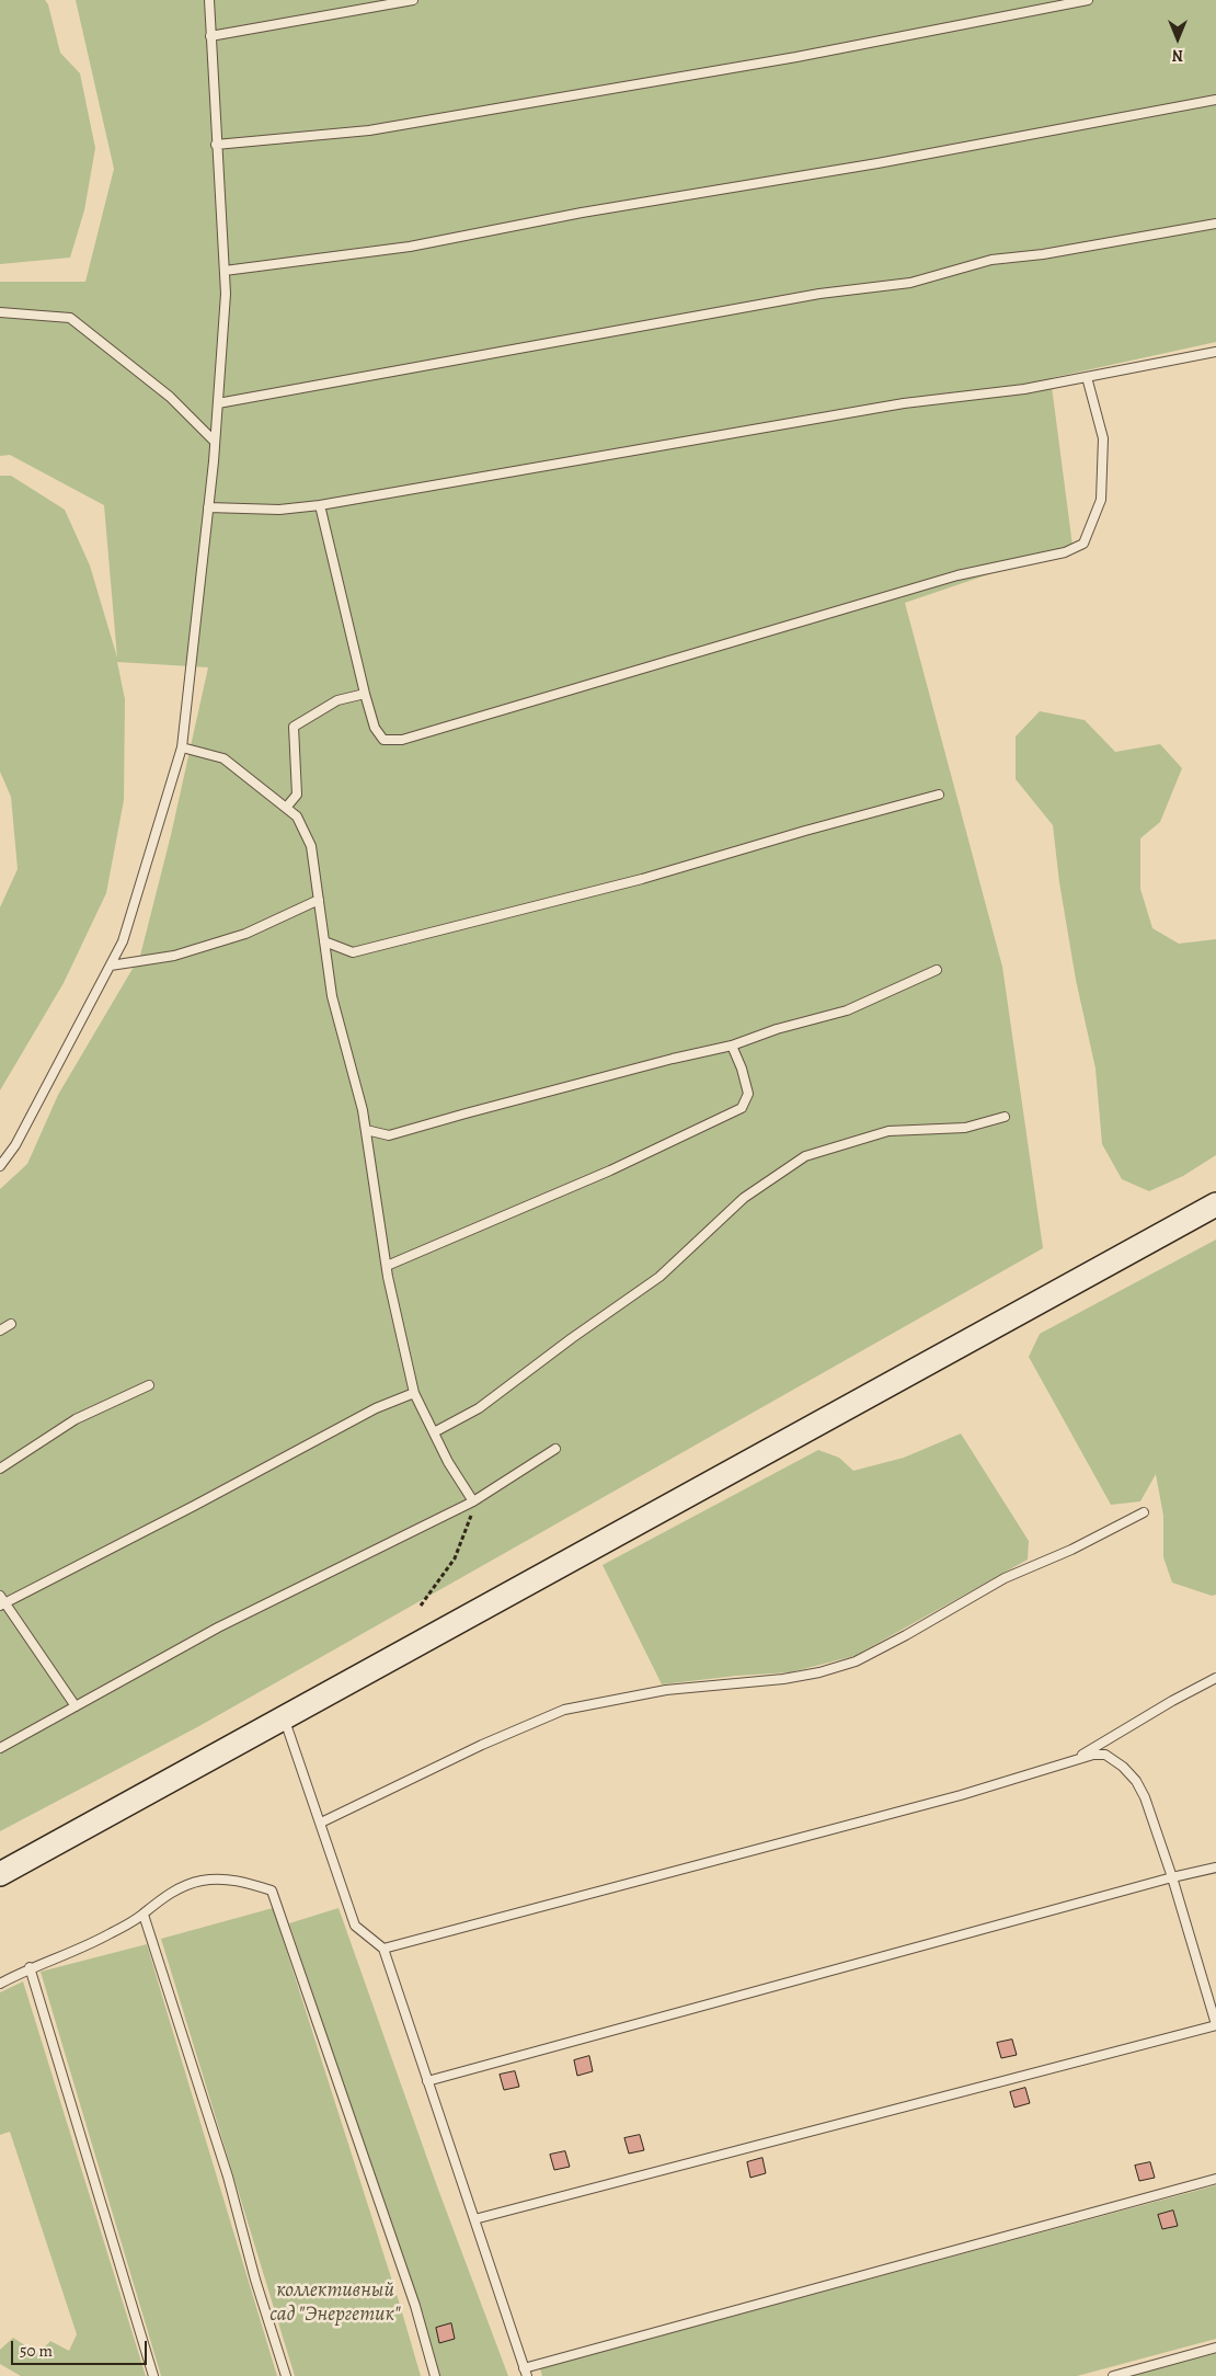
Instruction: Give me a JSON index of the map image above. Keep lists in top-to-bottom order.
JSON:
{
  "parks": ["коллективный сад \"Энергетик\""],
  "scale_bar": "50 m",
  "north": "bottom"
}
